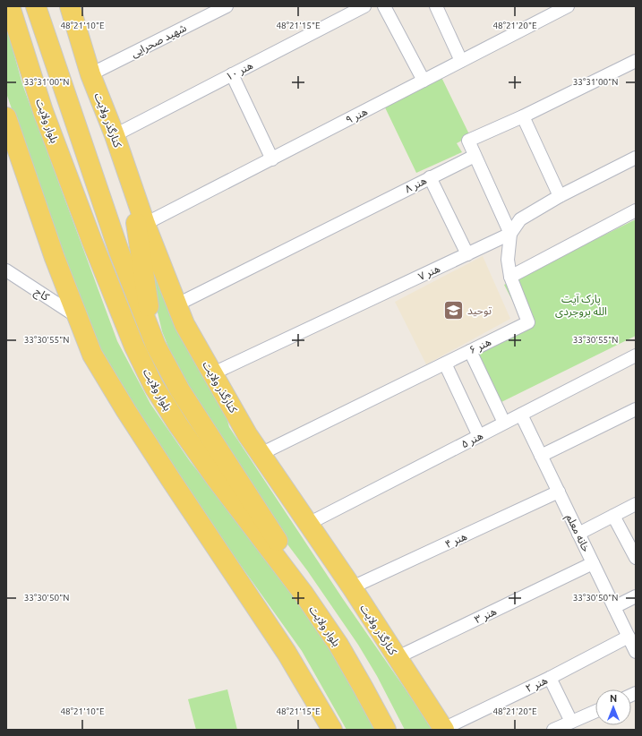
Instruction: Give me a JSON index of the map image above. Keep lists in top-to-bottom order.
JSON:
{
  "streets": {
    "main road": ["کنارگذر ولایت", "بلوار ولایت"],
    "street": [
      "شهید صحرایی",
      "هنر ۱۰",
      "هنر ۹",
      "هنر ۸",
      "هنر ۷",
      "کاج",
      "هنر ۶",
      "هنر ۵",
      "خانه معلم",
      "هنر ۴",
      "هنر ۳",
      "هنر ۲"
    ]
  },
  "crossings": [
    ["شهید صحرایی", "کنارگذر ولایت"],
    ["هنر ۱۰", "کنارگذر ولایت"],
    ["هنر ۹", "کنارگذر ولایت"],
    ["کنارگذر ولایت", "هنر ۸"],
    ["کنارگذر ولایت", "هنر ۷"],
    ["کنارگذر ولایت", "هنر ۶"],
    ["کنارگذر ولایت", "هنر ۵"],
    ["کنارگذر ولایت", "هنر ۴"],
    ["کنارگذر ولایت", "هنر ۳"],
    ["کنارگذر ولایت", "هنر ۲"],
    ["هنر ۵", "خانه معلم"],
    ["خانه معلم", "هنر ۴"],
    ["خانه معلم", "هنر ۳"],
    ["خانه معلم", "هنر ۲"]
  ],
  "parks": ["پارک آیت الله بروجردی"],
  "places": {
    "school or university": ["توحید"]
  },
  "north": "top",
  "coordinates": [
    "48°21'10\"E",
    "48°21'15\"E",
    "48°21'20\"E",
    "33°31'00\"N",
    "33°30'55\"N",
    "33°30'50\"N"
  ]
}
